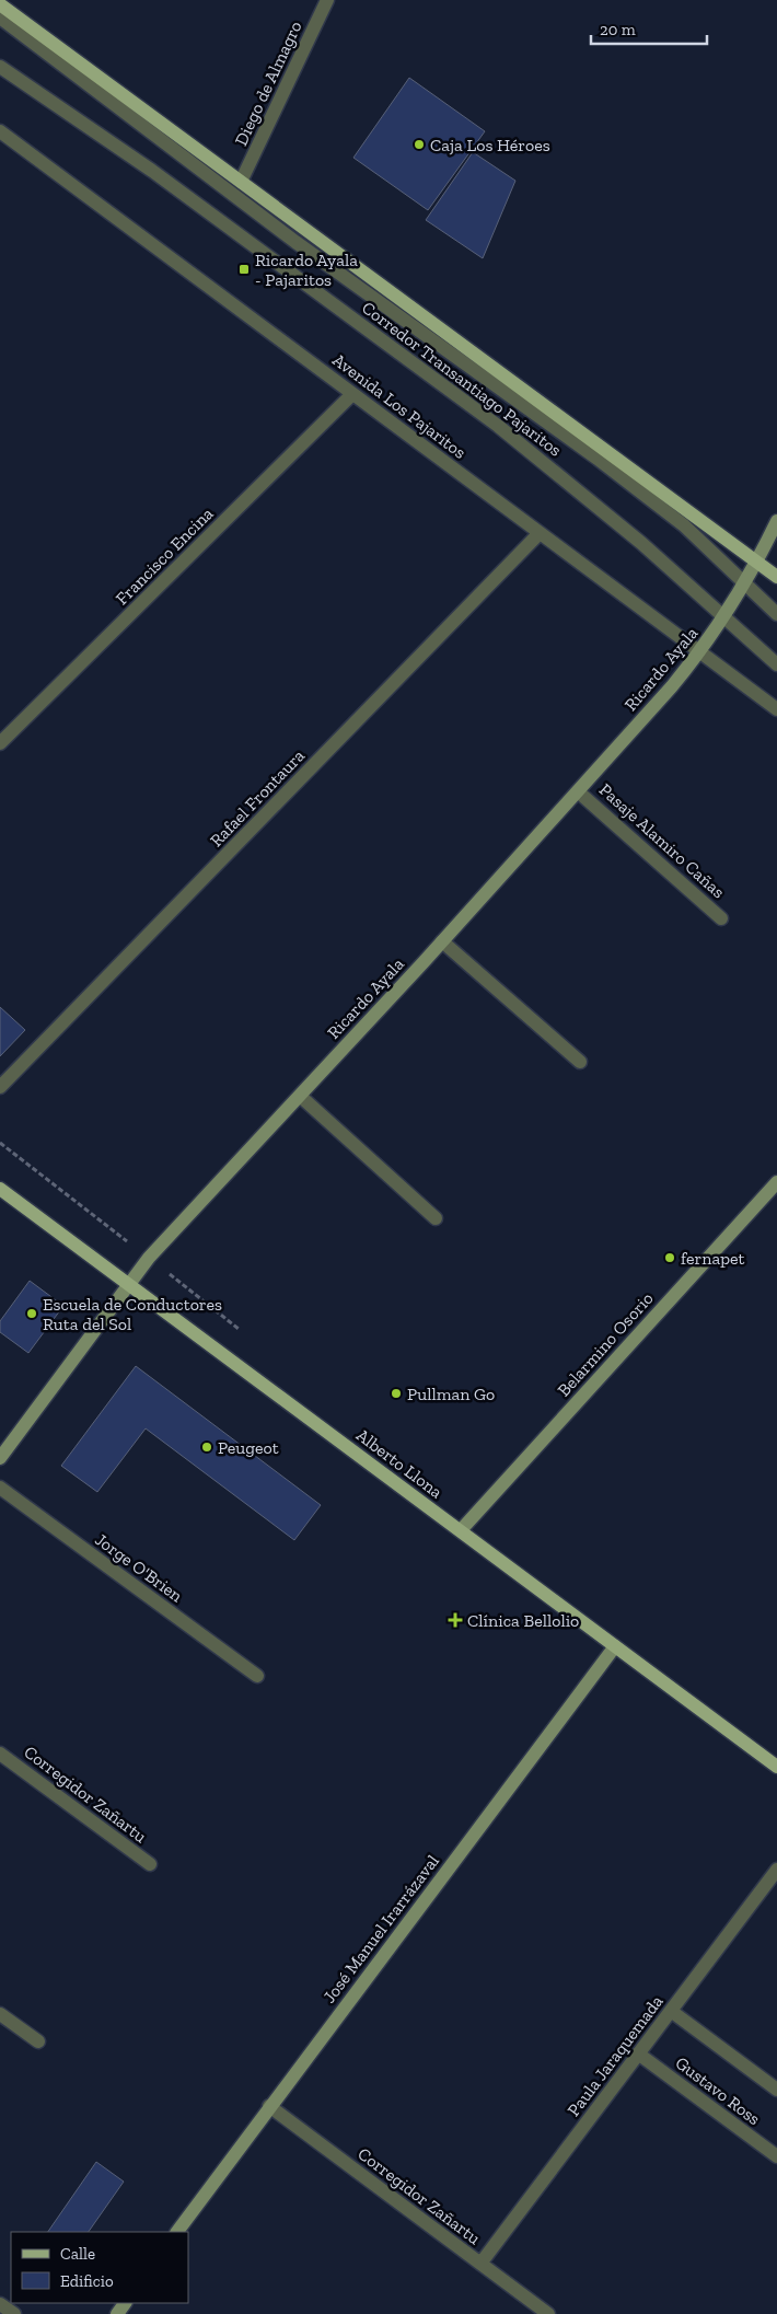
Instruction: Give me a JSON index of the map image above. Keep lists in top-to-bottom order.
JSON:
{
  "streets": {
    "main road": ["Alberto Llona"],
    "street": [
      "Diego de Almagro",
      "Corredor Transantiago Pajaritos",
      "Avenida Los Pajaritos",
      "Francisco Encina",
      "Ricardo Ayala",
      "Rafael Frontaura",
      "Pasaje Alamiro Cañas",
      "Belarmino Osorio",
      "Jorge O'Brien",
      "Corregidor Zañartu",
      "José Manuel Irarrázaval",
      "Paula Jaraquemada",
      "Gustavo Ross"
    ]
  },
  "crossings": [
    ["Corredor Transantiago Pajaritos", "Ricardo Ayala"],
    ["Avenida Los Pajaritos", "Francisco Encina"],
    ["Avenida Los Pajaritos", "Ricardo Ayala"],
    ["Avenida Los Pajaritos", "Rafael Frontaura"],
    ["Ricardo Ayala", "Pasaje Alamiro Cañas"],
    ["Ricardo Ayala", "Alberto Llona"],
    ["Belarmino Osorio", "Alberto Llona"],
    ["Alberto Llona", "José Manuel Irarrázaval"],
    ["Corregidor Zañartu", "José Manuel Irarrázaval"],
    ["Corregidor Zañartu", "Paula Jaraquemada"],
    ["Paula Jaraquemada", "Gustavo Ross"]
  ],
  "places": {
    "other": [
      "Caja Los Héroes",
      "fernapet",
      "Escuela de Conductores Ruta del Sol",
      "Pullman Go",
      "Peugeot"
    ],
    "transit": ["Ricardo Ayala - Pajaritos"],
    "health": ["Clínica Bellolio"]
  },
  "legend": ["Calle", "Edificio"],
  "scale_bar": "20 m"
}
